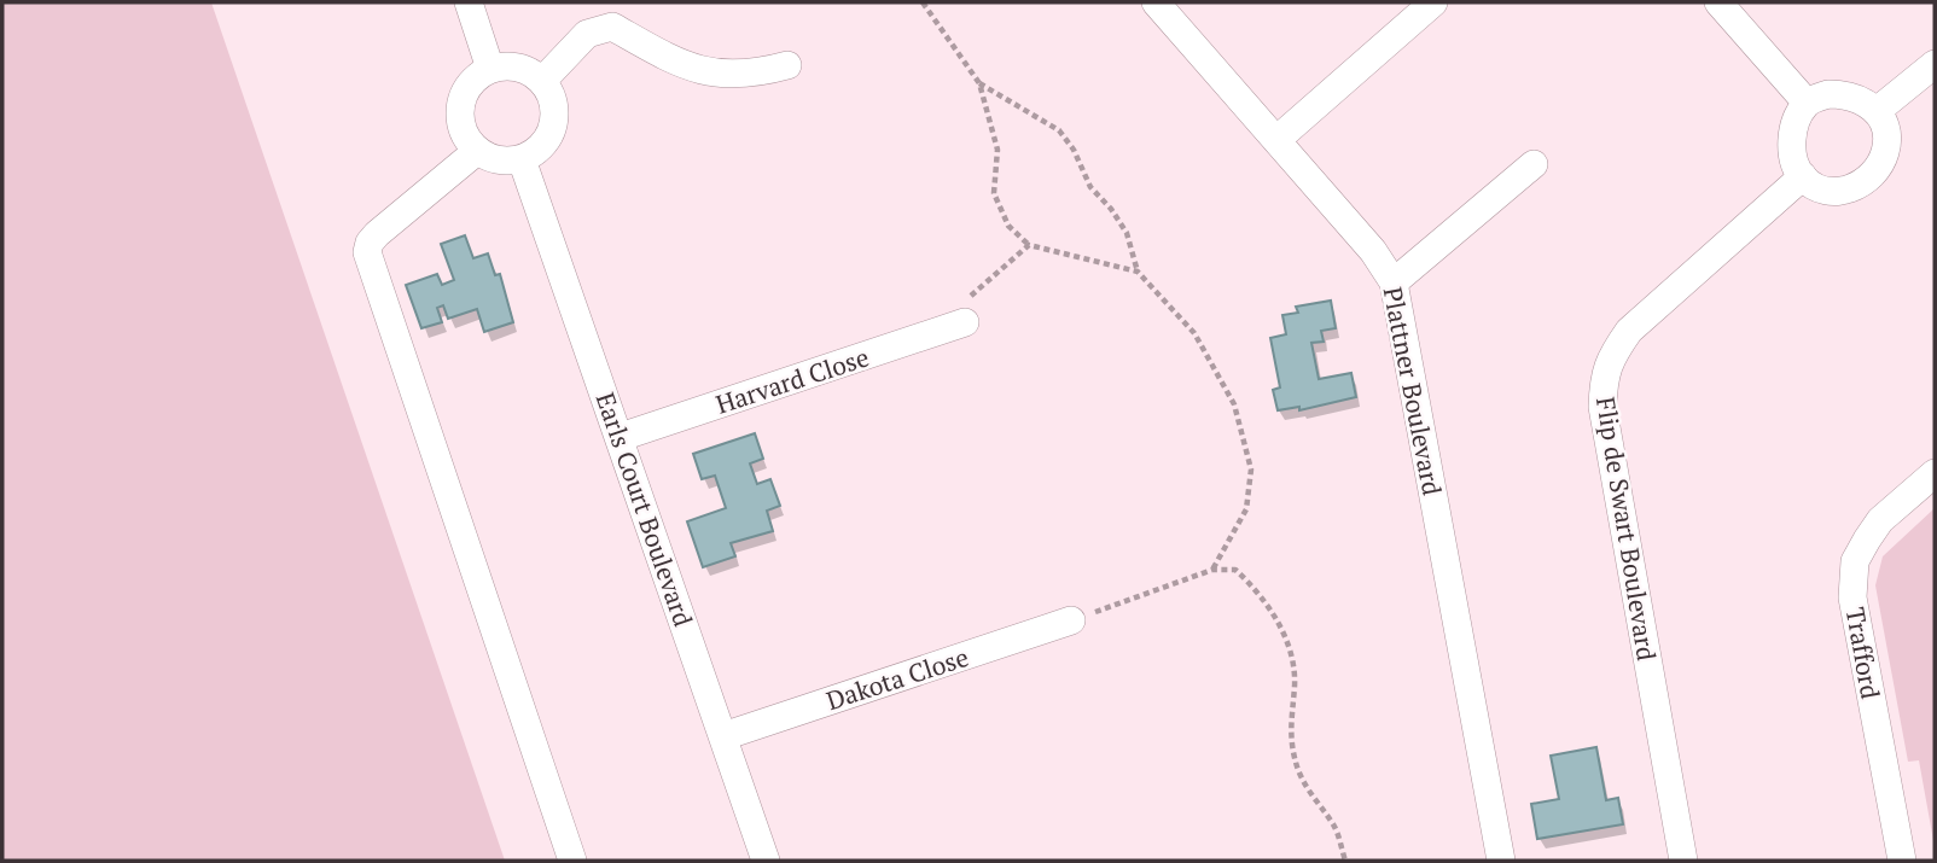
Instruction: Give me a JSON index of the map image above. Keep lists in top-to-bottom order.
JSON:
{
  "streets": {
    "street": [
      "Harvard Close",
      "Plattner Boulevard",
      "Earls Court Boulevard",
      "Flip de Swart Boulevard",
      "Trafford",
      "Dakota Close"
    ]
  },
  "crossings": [
    ["Harvard Close", "Earls Court Boulevard"],
    ["Earls Court Boulevard", "Dakota Close"]
  ]
}
